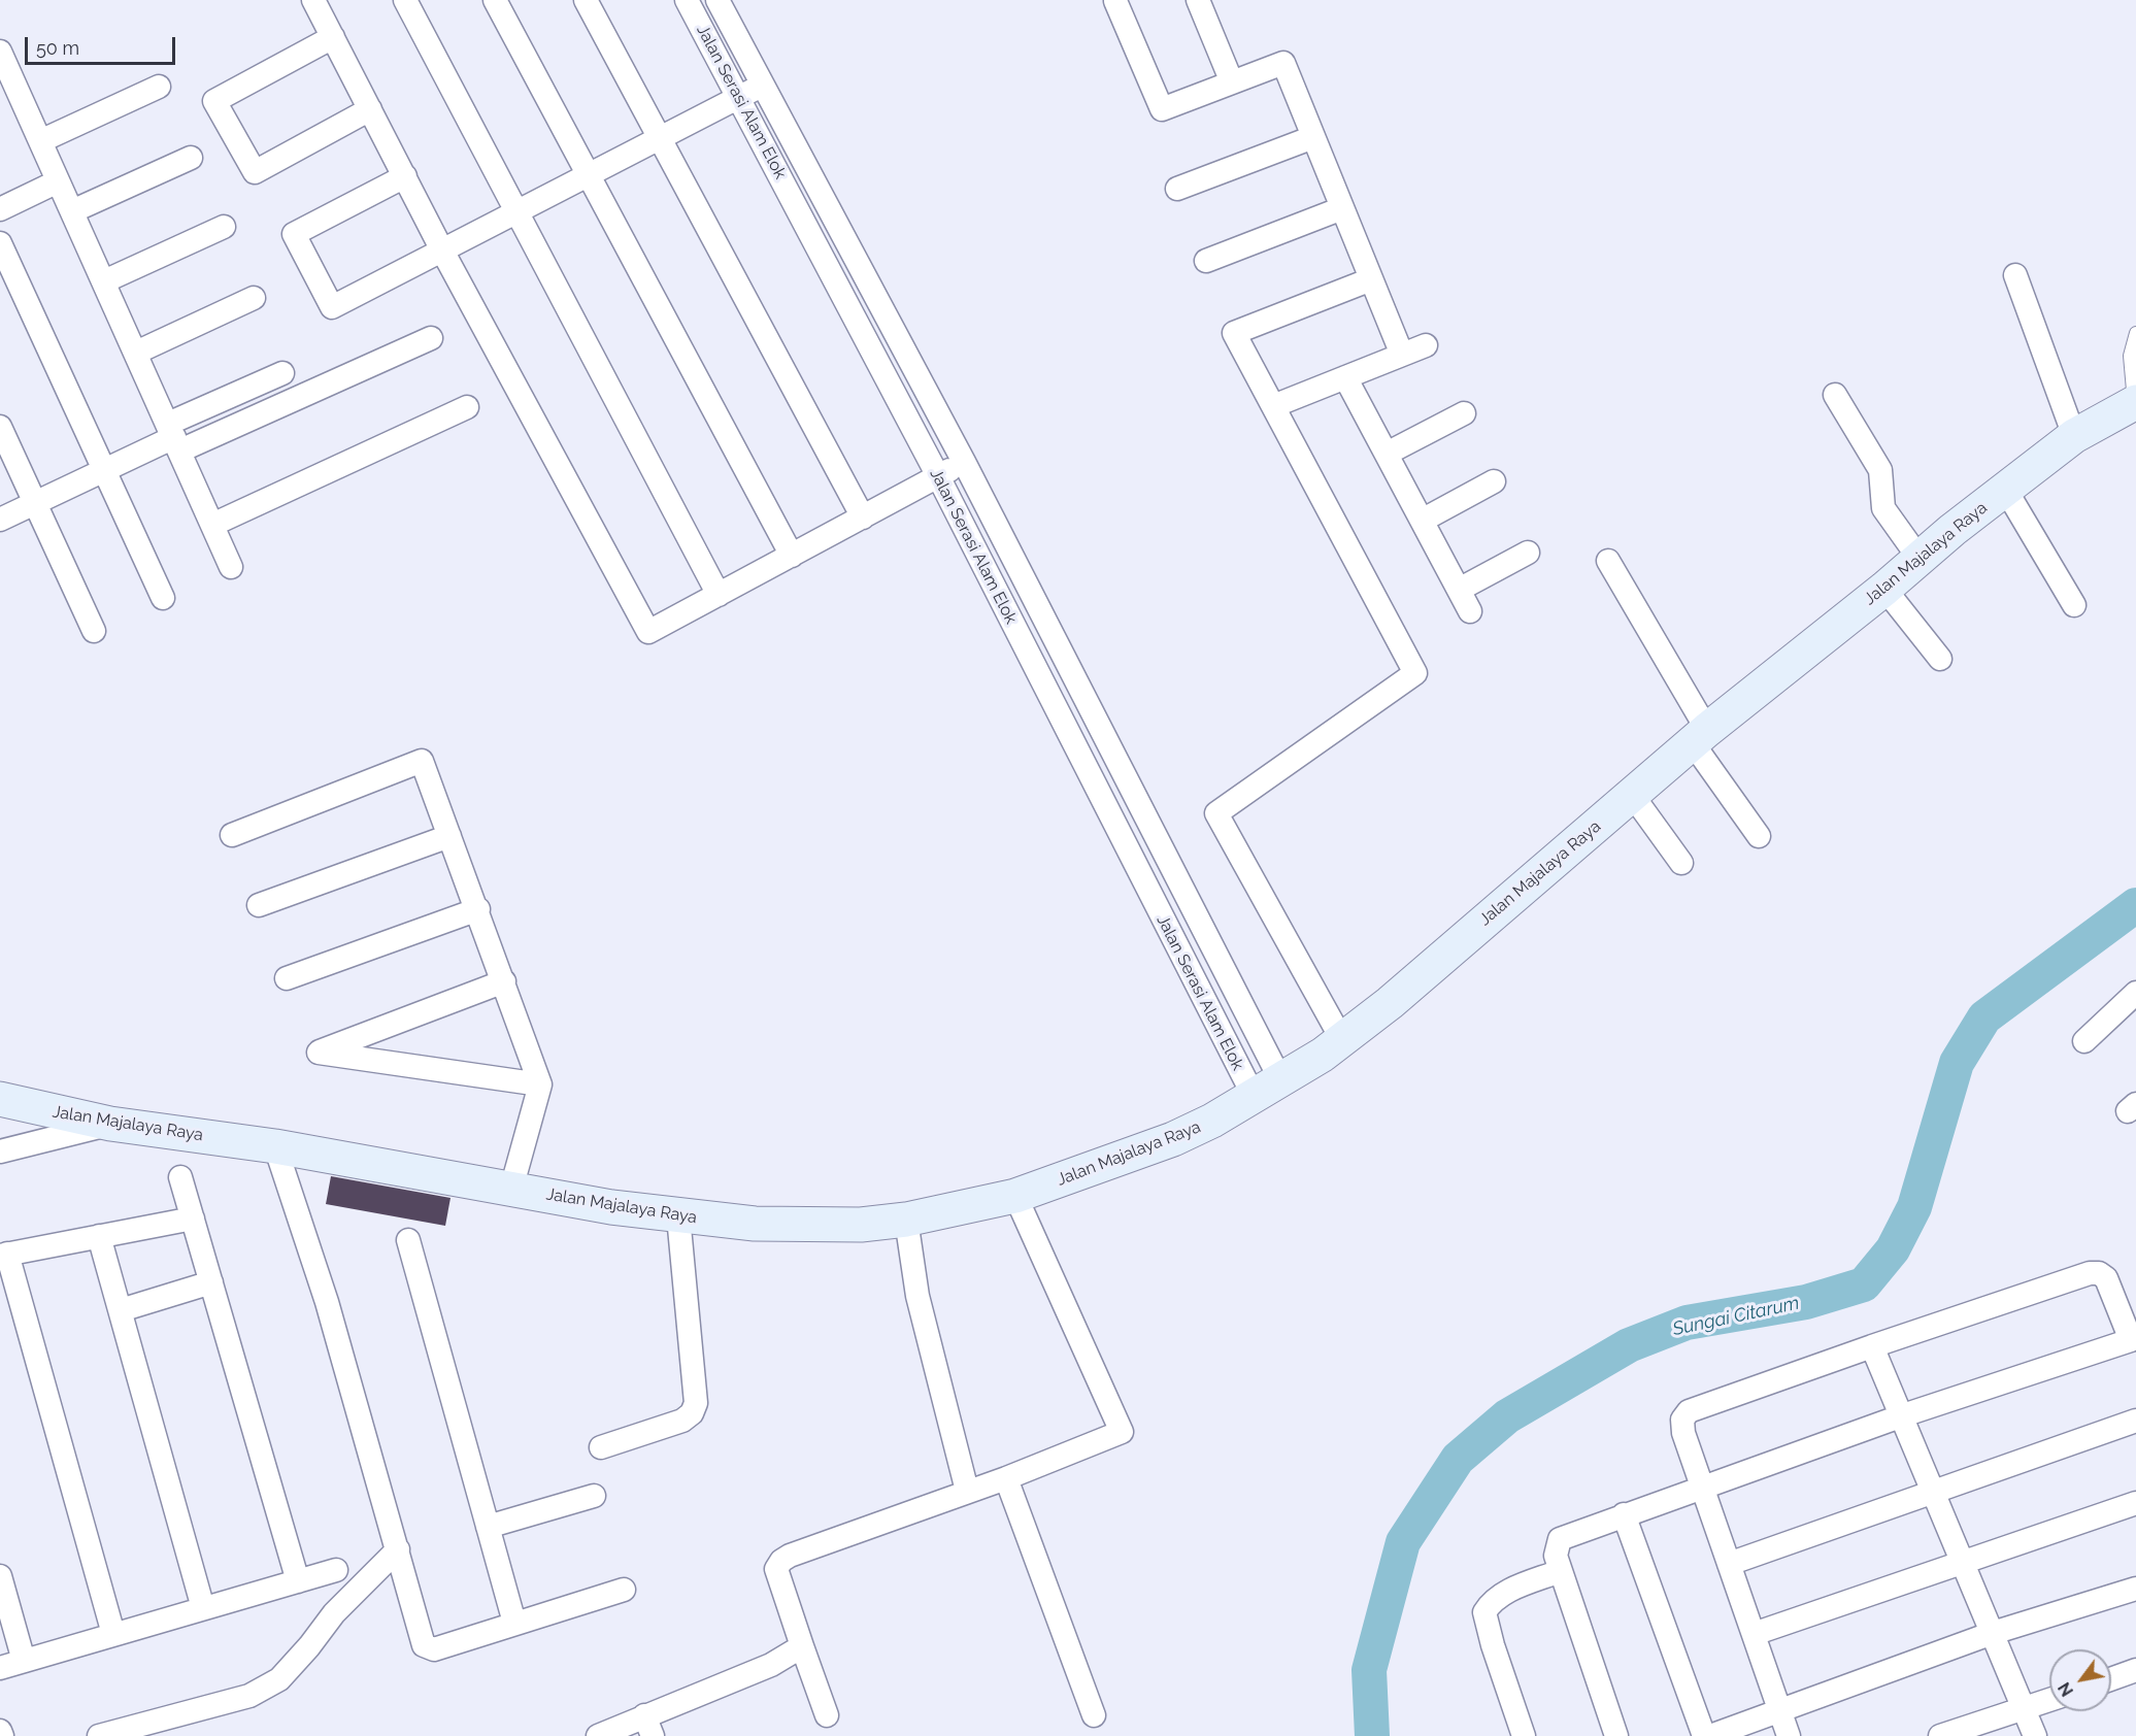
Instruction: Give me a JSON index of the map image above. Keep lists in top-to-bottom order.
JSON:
{
  "streets": {
    "street": ["Jalan Serasi Alam Elok", "Jalan Majalaya Raya"]
  },
  "crossings": [
    ["Jalan Serasi Alam Elok", "Jalan Majalaya Raya"]
  ],
  "water": ["Sungai Citarum"],
  "scale_bar": "50 m",
  "north": "bottom left"
}
